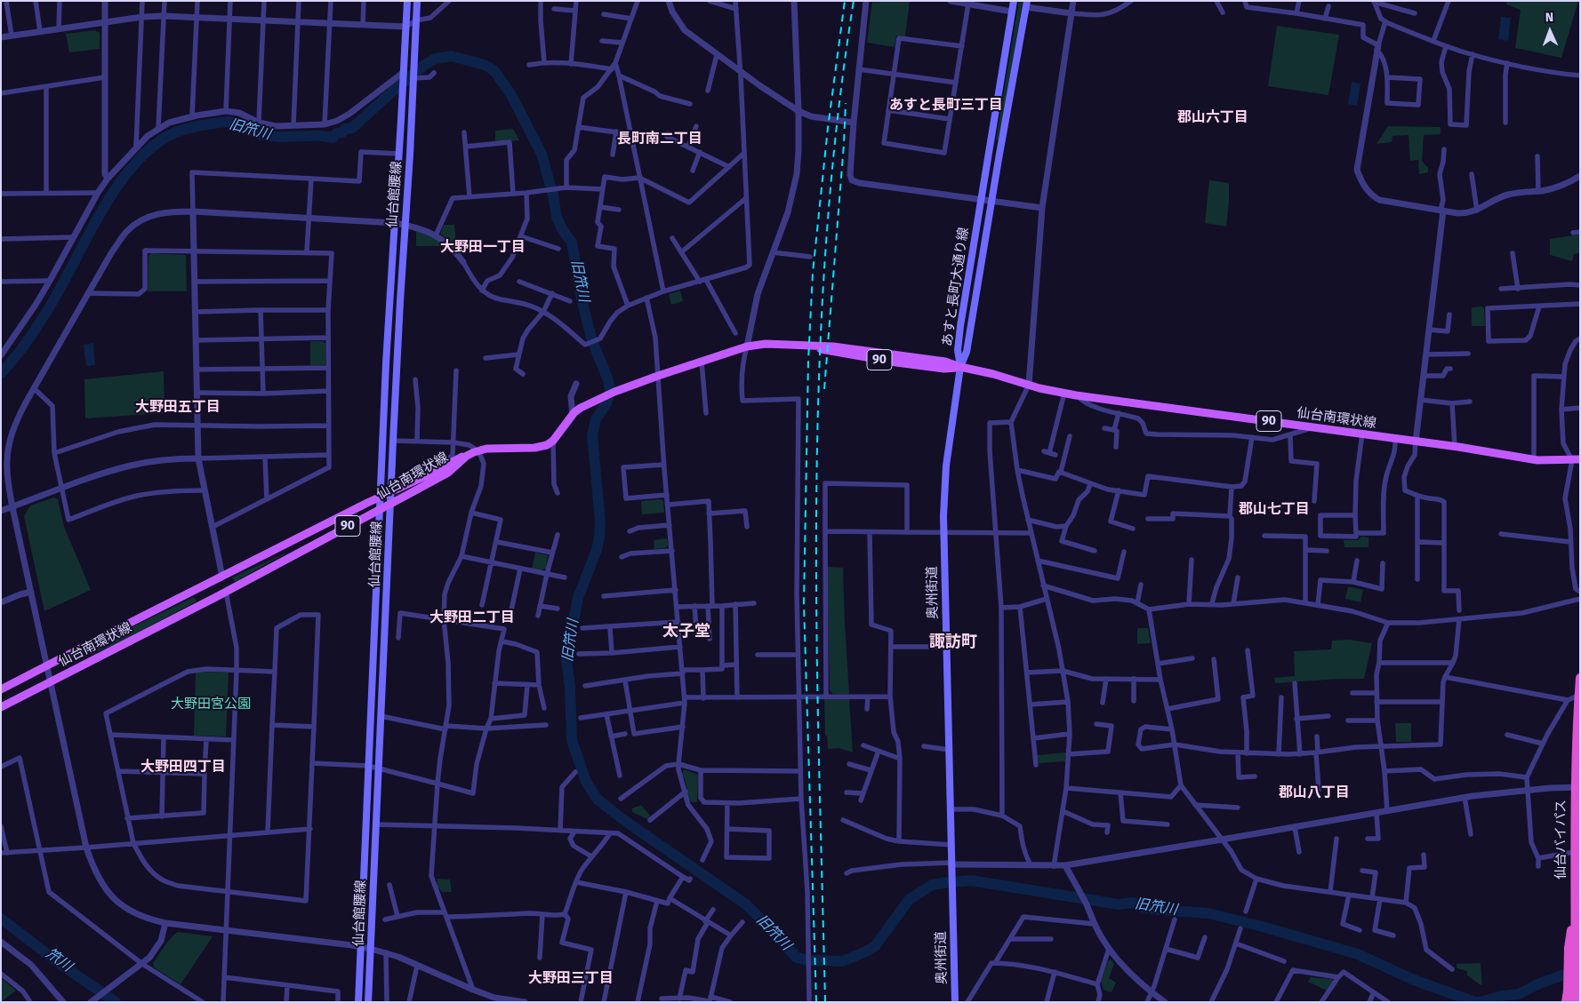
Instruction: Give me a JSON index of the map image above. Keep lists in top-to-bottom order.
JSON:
{
  "streets": {
    "highway": ["仙台バイパス"],
    "main road": [
      "仙台館腰線",
      "あすと長町大通り線",
      "90",
      "仙台南環状線",
      "奥州街道"
    ]
  },
  "crossings": [
    ["仙台館腰線", "仙台南環状線"],
    ["あすと長町大通り線", "仙台南環状線"],
    ["あすと長町大通り線", "奥州街道"],
    ["90", "仙台南環状線"],
    ["仙台南環状線", "奥州街道"]
  ],
  "districts": [
    "あすと長町三丁目",
    "郡山六丁目",
    "長町南二丁目",
    "大野田一丁目",
    "大野田五丁目",
    "郡山七丁目",
    "大野田二丁目",
    "太子堂",
    "諏訪町",
    "大野田四丁目",
    "郡山八丁目",
    "大野田三丁目"
  ],
  "water": ["旧笊川", "笊川"],
  "parks": ["大野田宮公園"],
  "north": "top"
}
